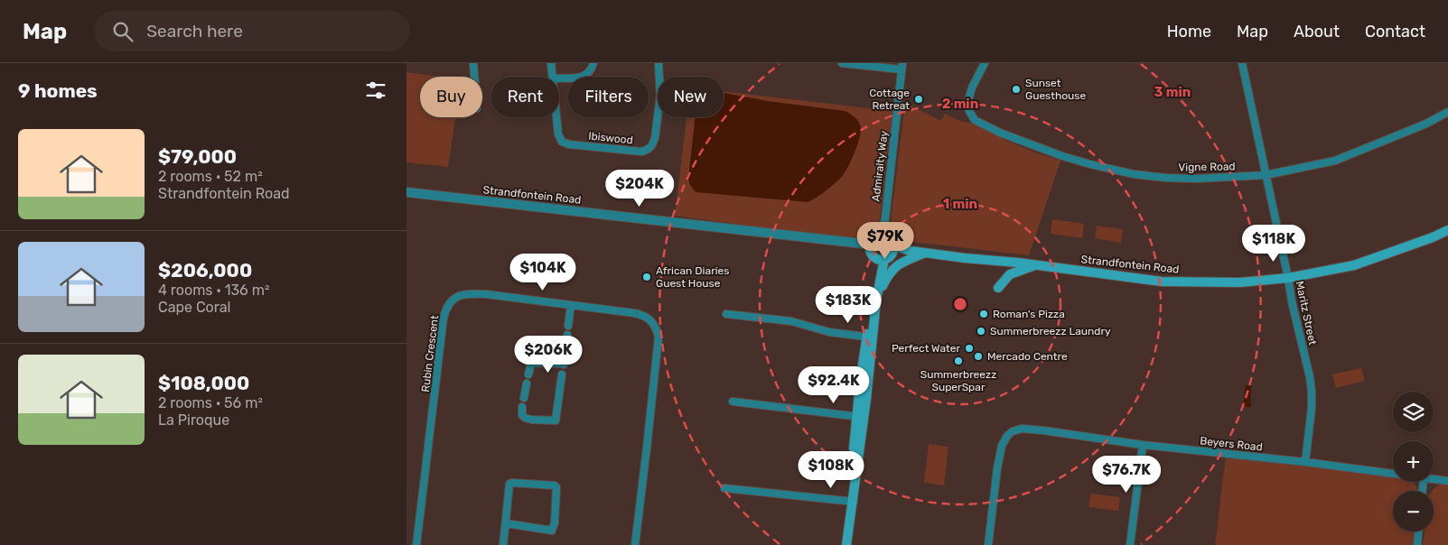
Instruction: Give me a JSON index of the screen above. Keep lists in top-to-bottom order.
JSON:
{
  "streets": {
    "main road": ["Strandfontein Road"],
    "street": [
      "Ibiswood",
      "Admiralty Way",
      "Vigne Road",
      "Maritz Street",
      "Rubin Crescent",
      "Beyers Road"
    ]
  },
  "crossings": [
    ["Admiralty Way", "Strandfontein Road"],
    ["Vigne Road", "Maritz Street"],
    ["Strandfontein Road", "Maritz Street"],
    ["Maritz Street", "Beyers Road"]
  ],
  "places": [
    "Sunset Guesthouse",
    "Cottage Retreat",
    "African Diaries Guest House",
    "Roman's Pizza",
    "Summerbreezz Laundry",
    "Perfect Water",
    "Mercado Centre",
    "Summerbreezz SuperSpar"
  ],
  "page": {
    "header": "Map",
    "search": "Search here",
    "nav": [
      "Home",
      "Map",
      "About",
      "Contact"
    ],
    "heading": "9 homes",
    "chip": [
      "Buy",
      "Rent",
      "Filters",
      "New"
    ],
    "list": [
      {
        "name": "$79,000",
        "note": "2 rooms · 52 m² · Strandfontein Road"
      },
      {
        "name": "$206,000",
        "note": "4 rooms · 136 m² · Cape Coral"
      },
      {
        "name": "$108,000",
        "note": "2 rooms · 56 m² · La Piroque"
      }
    ],
    "price": [
      "$204K",
      "$79K",
      "$118K",
      "$104K",
      "$183K",
      "$206K",
      "$92.4K",
      "$108K",
      "$76.7K"
    ],
    "map_buttons": ["+", "−"]
  },
  "rings": ["3 min", "2 min", "1 min"]
}
